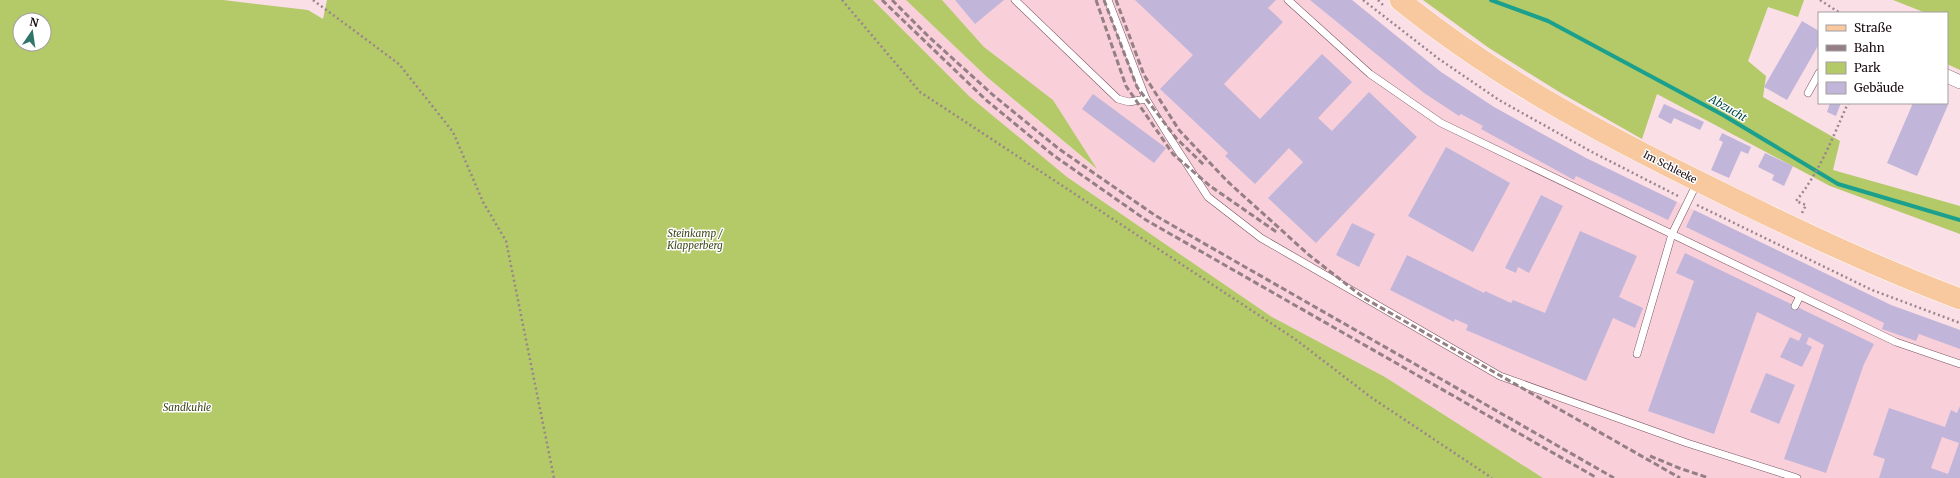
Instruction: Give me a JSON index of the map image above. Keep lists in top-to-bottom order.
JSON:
{
  "streets": {
    "main road": ["Im Schleeke"]
  },
  "water": ["Abzucht"],
  "parks": ["Steinkamp / Klapperberg", "Sandkuhle"],
  "legend": [
    "Straße",
    "Bahn",
    "Park",
    "Gebäude"
  ],
  "north": "top"
}
